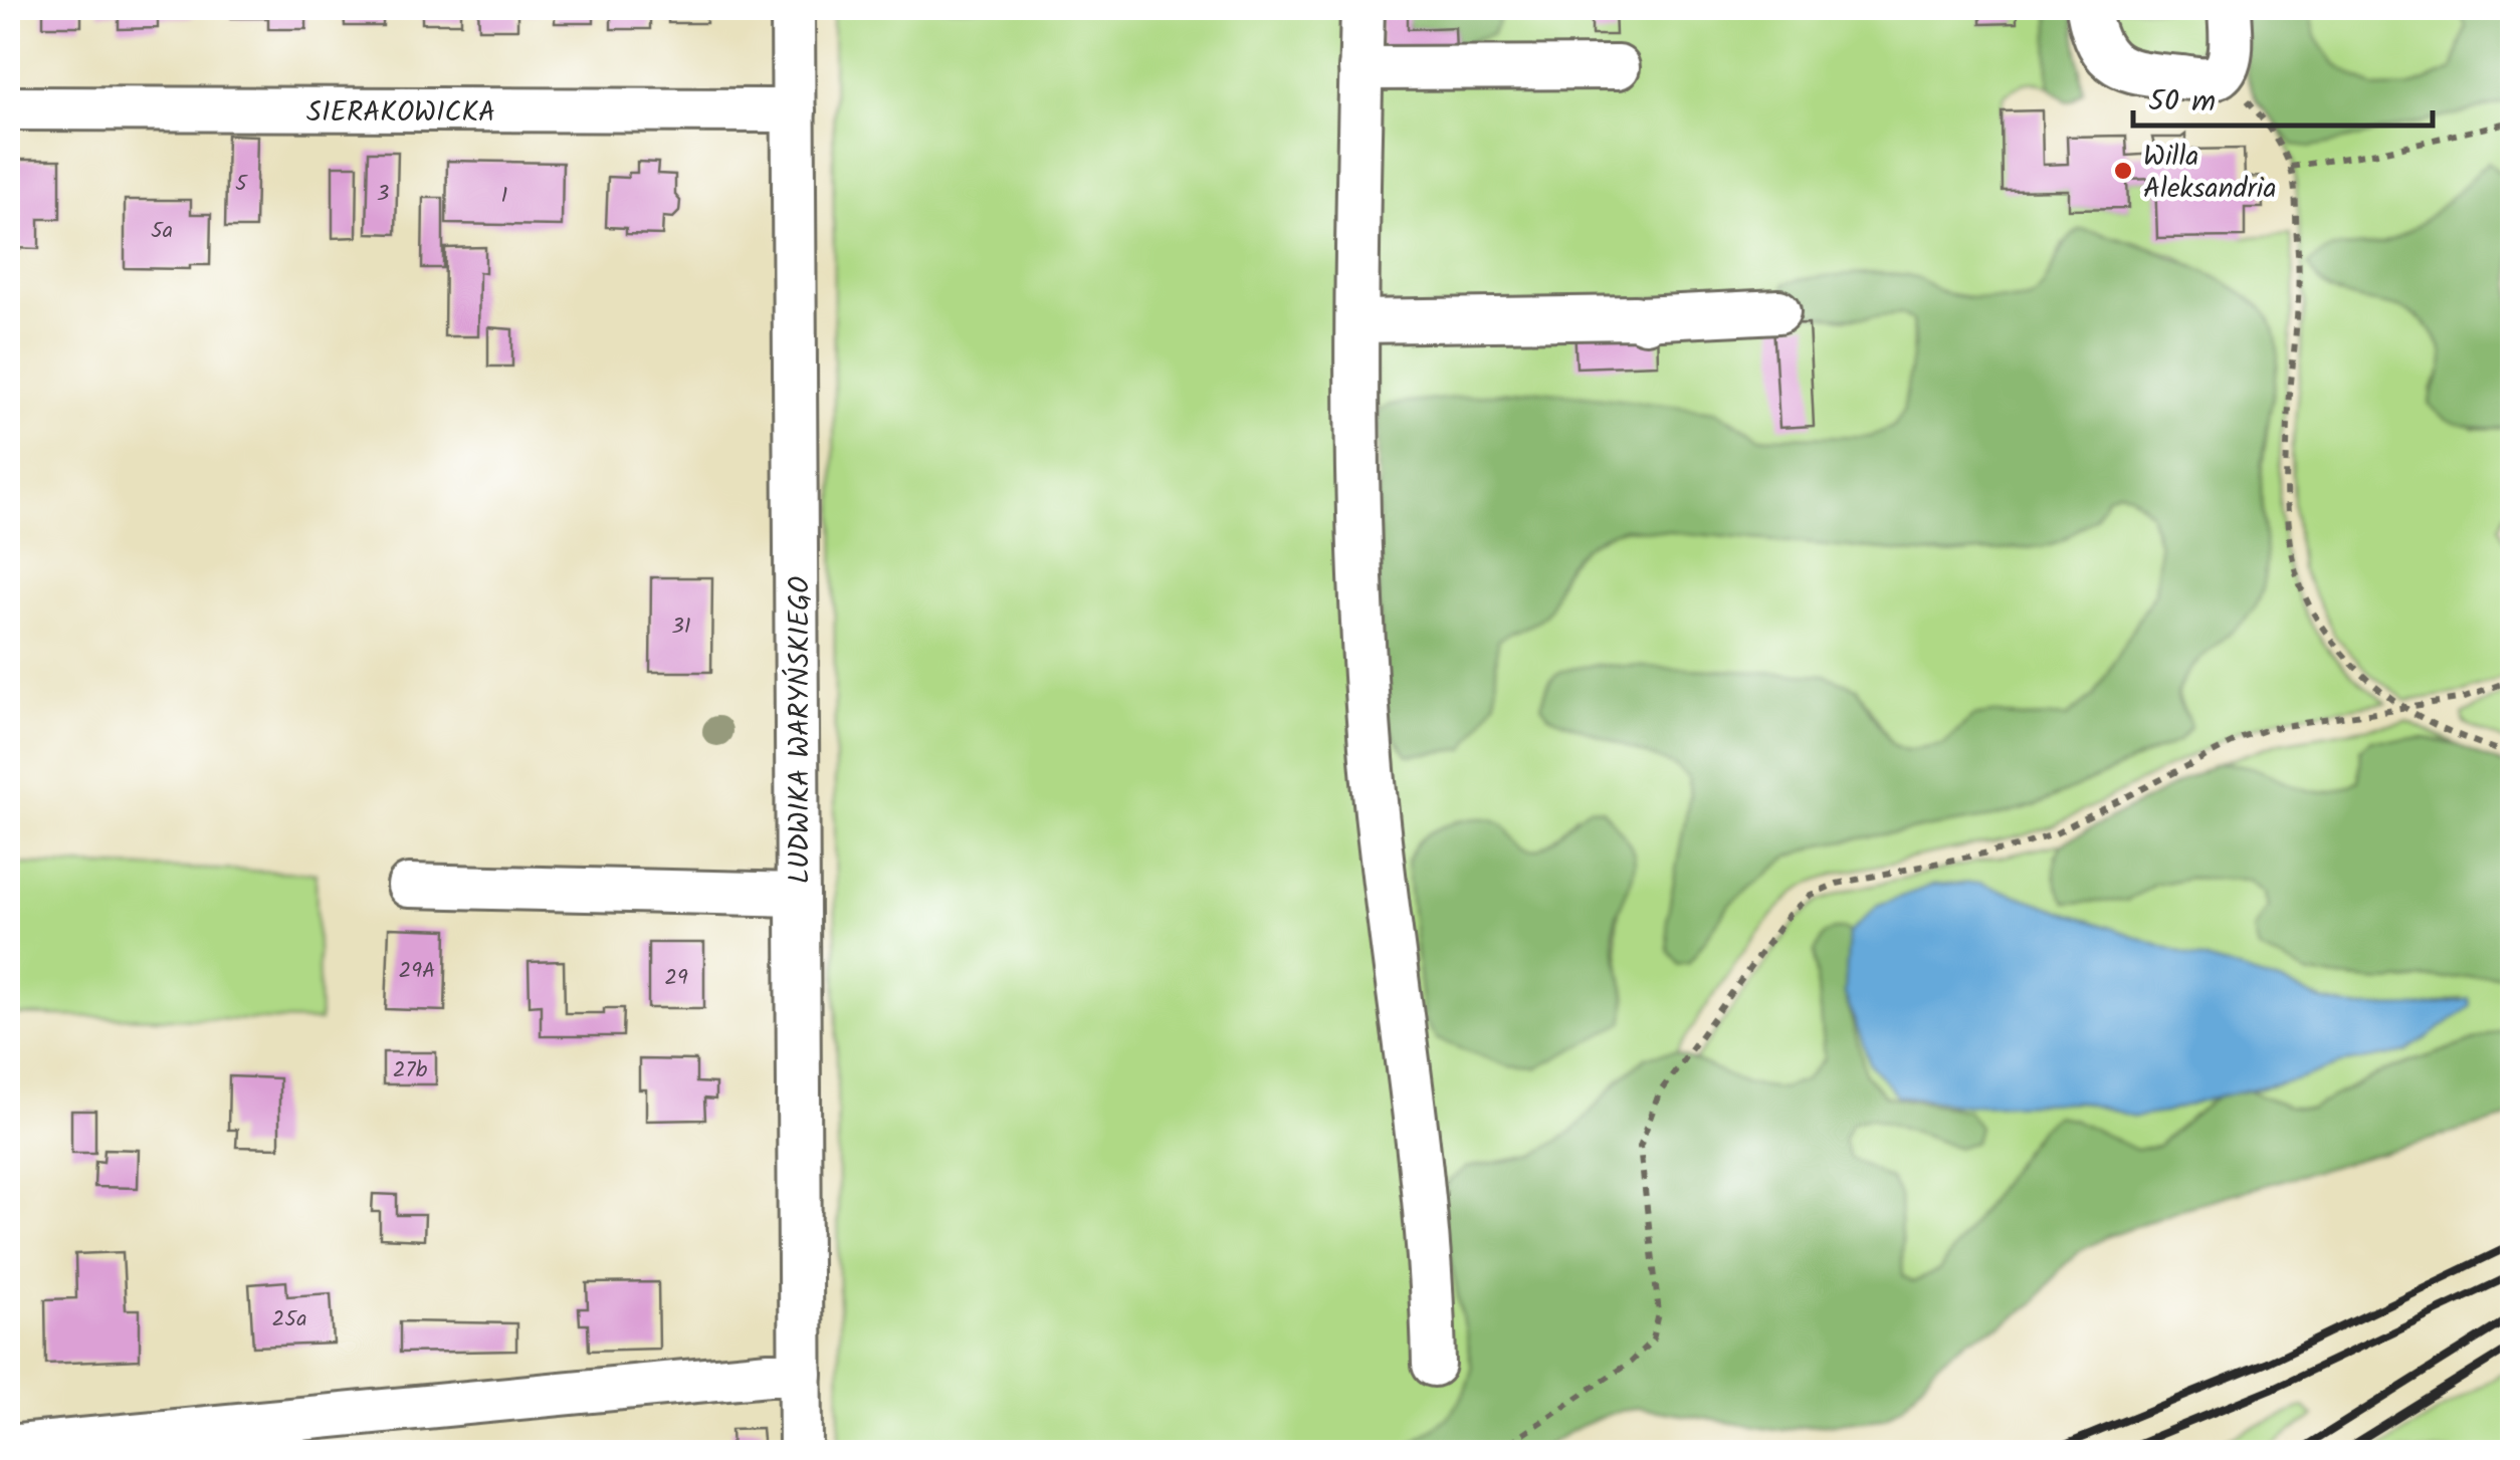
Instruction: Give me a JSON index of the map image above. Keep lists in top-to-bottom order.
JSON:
{
  "streets": {
    "street": ["SIERAKOWICKA", "LUDWIKA WARYŃSKIEGO"]
  },
  "crossings": [
    ["SIERAKOWICKA", "LUDWIKA WARYŃSKIEGO"]
  ],
  "places": ["Willa Aleksandria"],
  "house_numbers": [
    "5",
    "3",
    "1",
    "5a",
    "31",
    "29A",
    "29",
    "27b",
    "25a"
  ],
  "scale_bar": "50 m"
}
